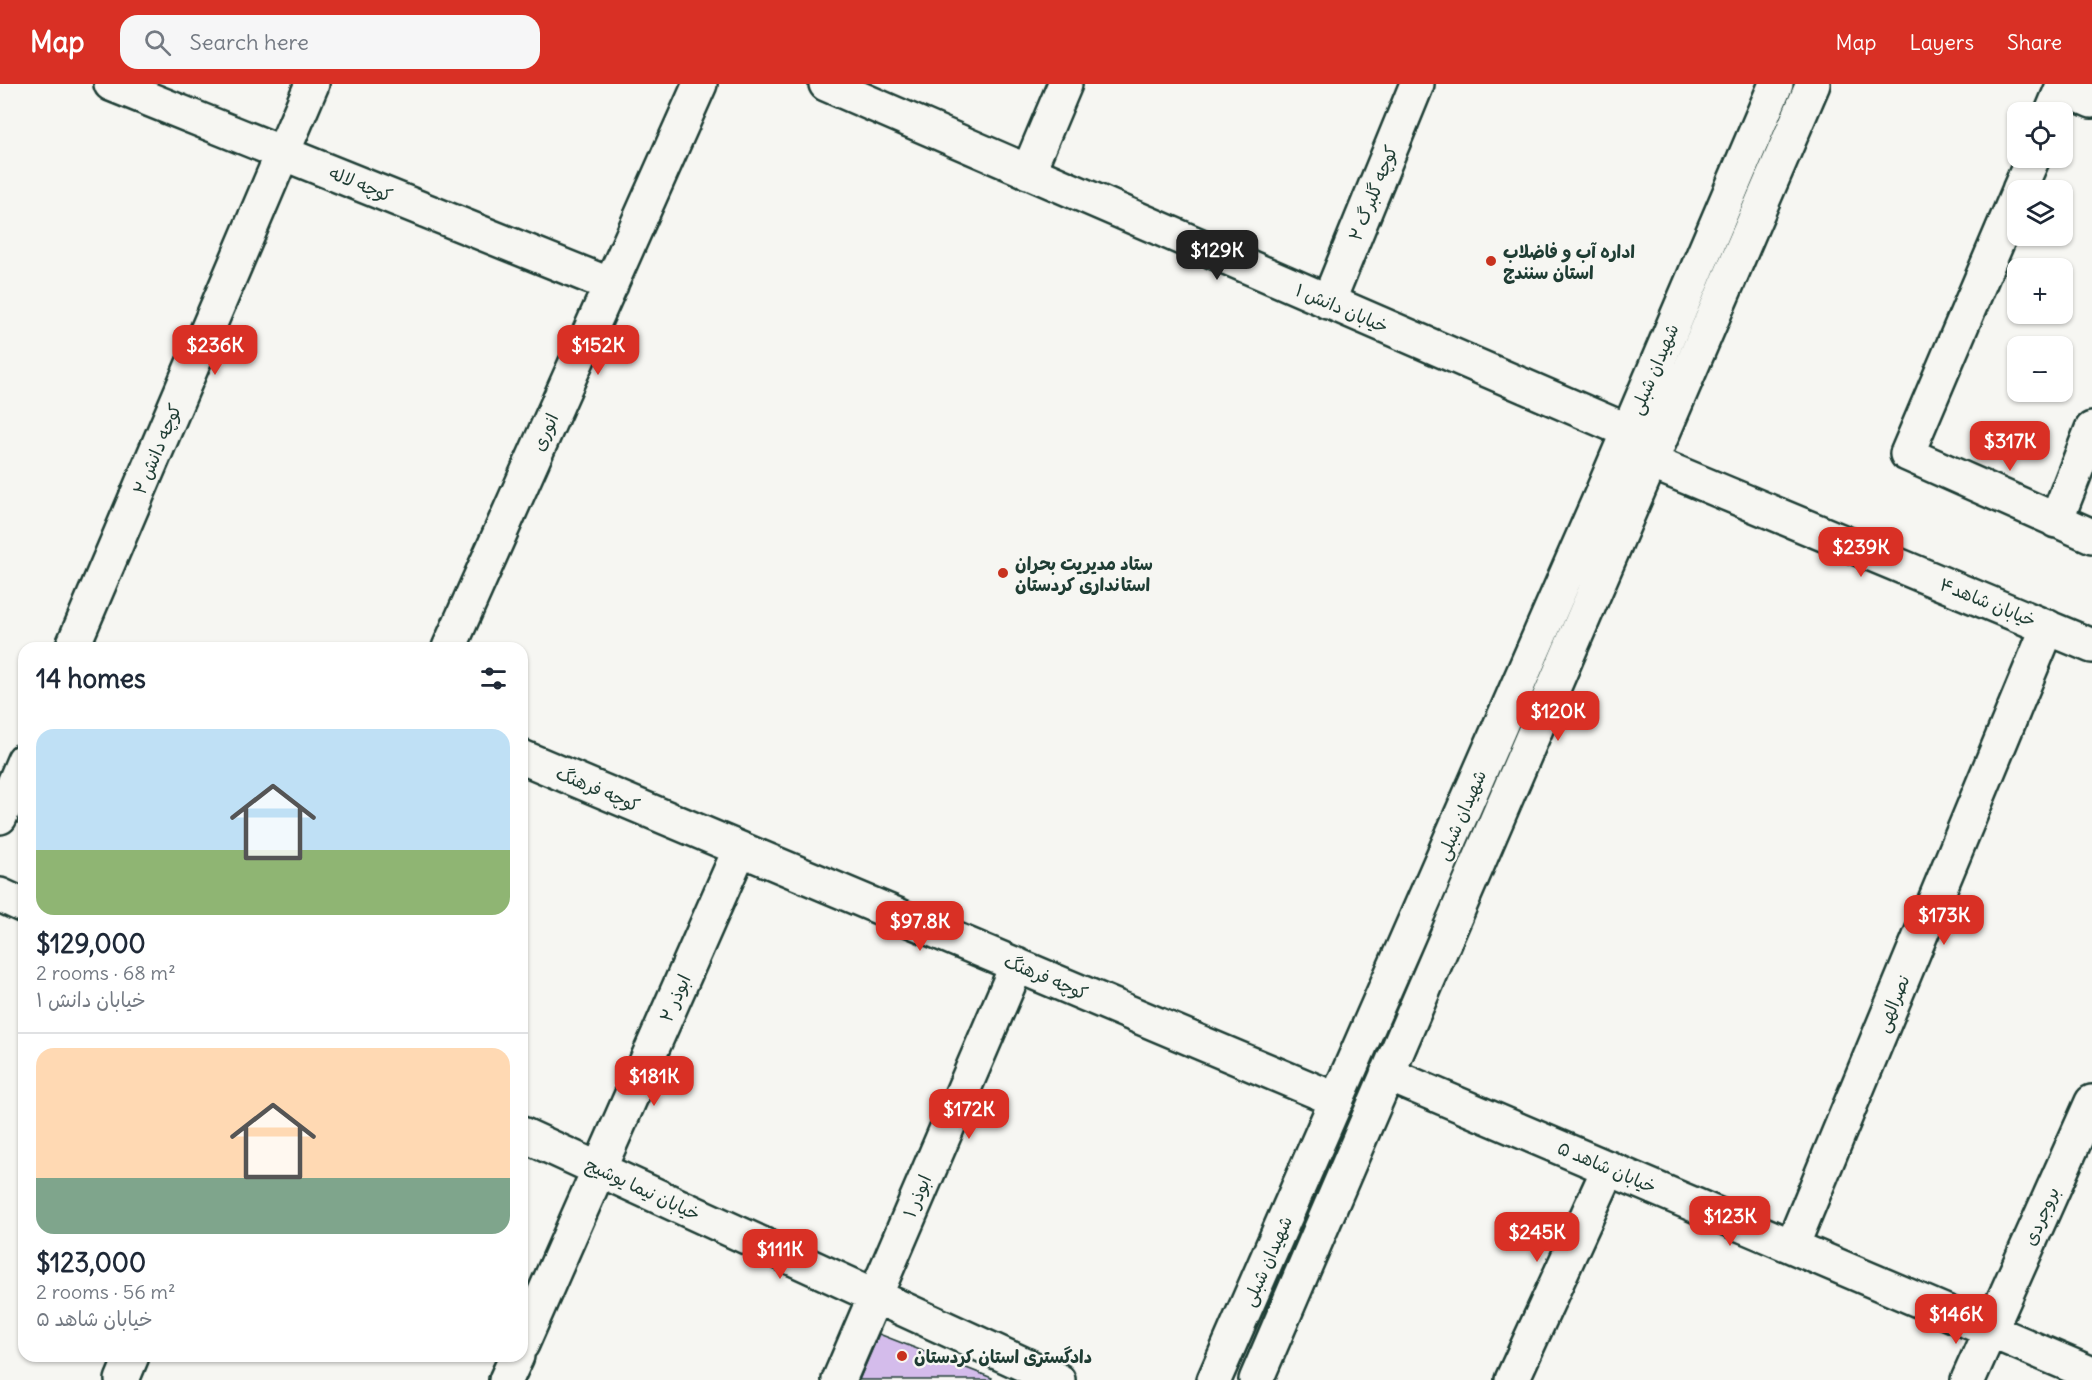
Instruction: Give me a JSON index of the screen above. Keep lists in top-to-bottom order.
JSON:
{
  "streets": {
    "street": [
      "کوچه لاله",
      "کوچه گلبرگ ۲",
      "خیابان دانش ۱",
      "شهیدان شبلی",
      "انوری",
      "کوچه دانش ۲",
      "خیابان شاهد۴",
      "کوچه فرهنگ",
      "ابوذر ۲",
      "نصرالهی",
      "خیابان شاهد ۵",
      "خیابان نیما یوشیج",
      "ابوذر ۱",
      "بروجردی"
    ]
  },
  "crossings": [
    ["کوچه لاله", "انوری"],
    ["کوچه لاله", "کوچه دانش ۲"],
    ["کوچه گلبرگ ۲", "خیابان دانش ۱"],
    ["خیابان دانش ۱", "شهیدان شبلی"],
    ["شهیدان شبلی", "خیابان شاهد۴"],
    ["شهیدان شبلی", "کوچه فرهنگ"],
    ["شهیدان شبلی", "خیابان شاهد ۵"],
    ["خیابان شاهد۴", "نصرالهی"],
    ["کوچه فرهنگ", "ابوذر ۲"],
    ["کوچه فرهنگ", "ابوذر ۱"],
    ["ابوذر ۲", "خیابان نیما یوشیج"],
    ["نصرالهی", "خیابان شاهد ۵"],
    ["خیابان شاهد ۵", "بروجردی"],
    ["خیابان نیما یوشیج", "ابوذر ۱"]
  ],
  "places": ["اداره آب و فاضلاب استان سنندج", "ستاد مدیریت بحران استانداری کردستان", "دادگستری استان کردستان"],
  "page": {
    "header": "Map",
    "search": "Search here",
    "nav": ["Map", "Layers", "Share"],
    "map_buttons": ["+", "−"],
    "price": [
      "$129K",
      "$236K",
      "$152K",
      "$317K",
      "$239K",
      "$120K",
      "$173K",
      "$97.8K",
      "$181K",
      "$172K",
      "$123K",
      "$245K",
      "$111K",
      "$146K"
    ],
    "heading": "14 homes",
    "list": [
      {
        "name": "$129,000",
        "note": "2 rooms · 68 m² · خیابان دانش ۱"
      },
      {
        "name": "$123,000",
        "note": "2 rooms · 56 m² · خیابان شاهد ۵"
      }
    ]
  }
}
